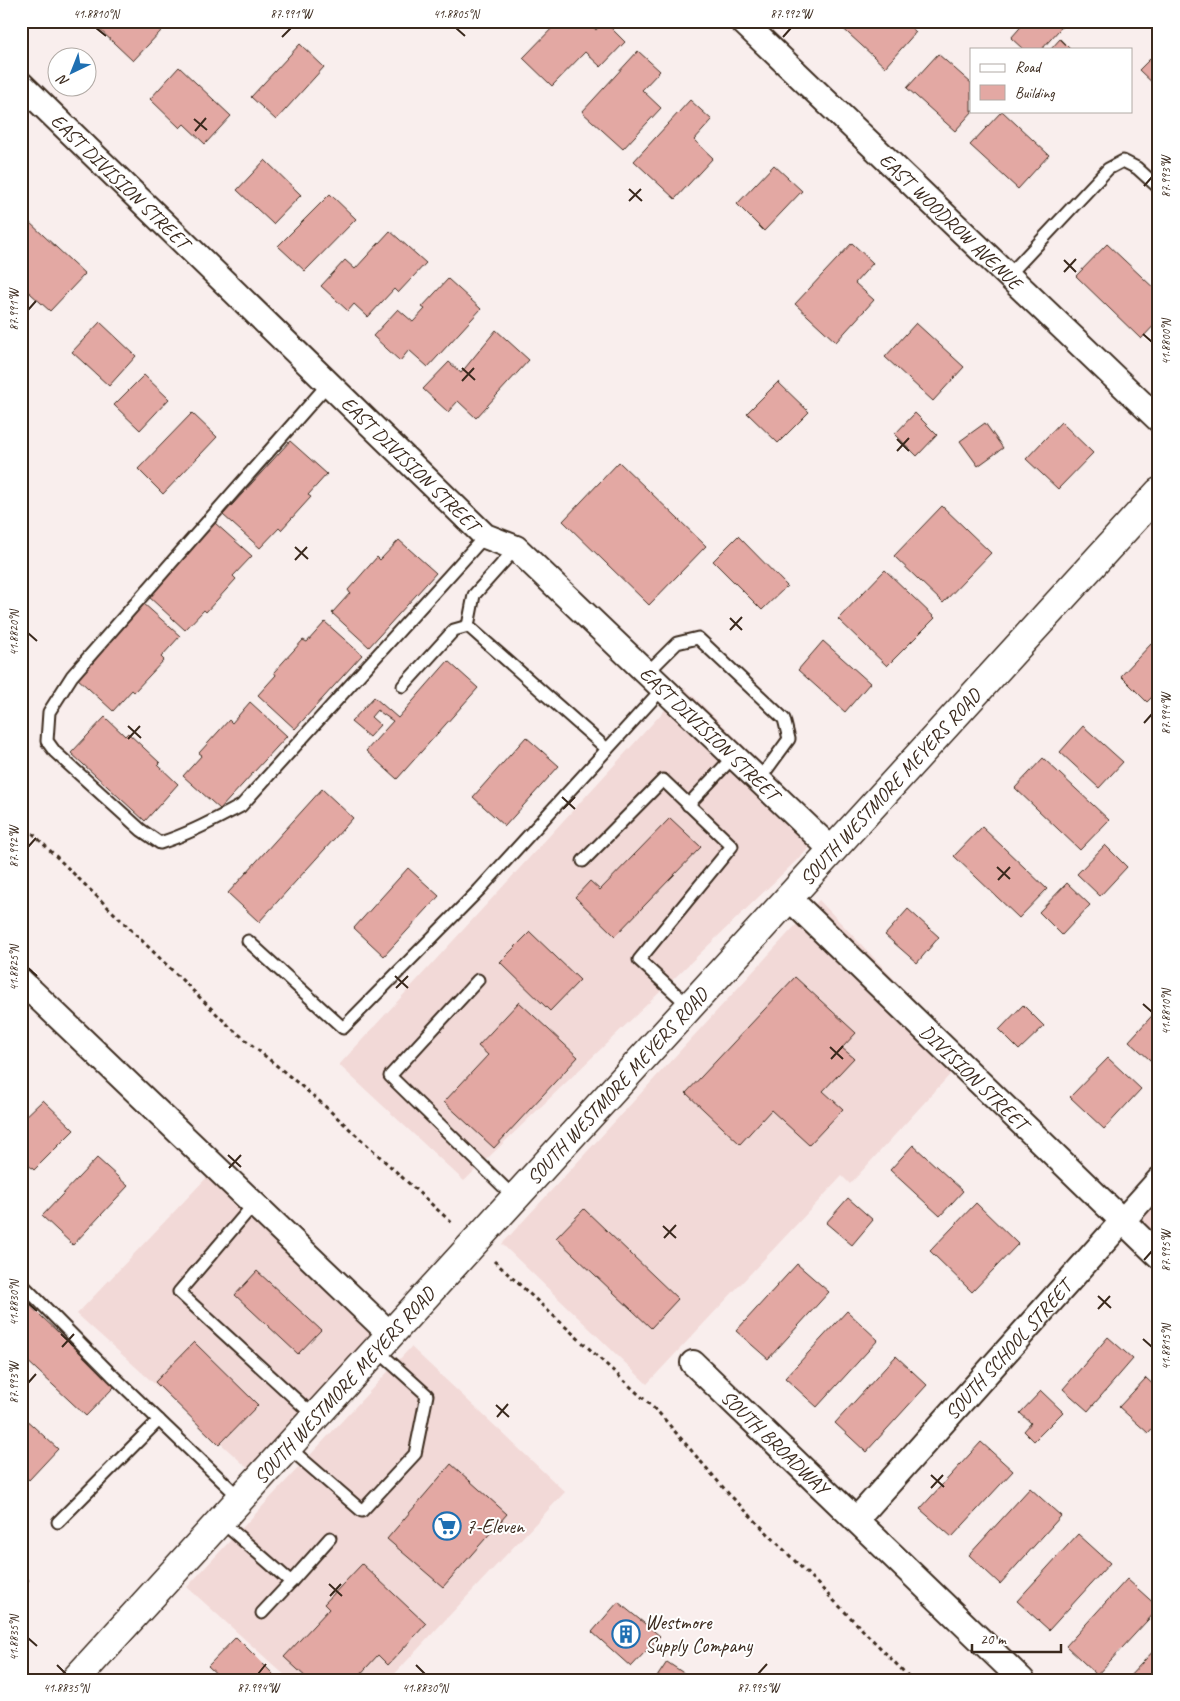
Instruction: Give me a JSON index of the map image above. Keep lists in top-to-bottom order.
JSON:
{
  "streets": {
    "street": [
      "EAST DIVISION STREET",
      "EAST WOODROW AVENUE",
      "SOUTH WESTMORE MEYERS ROAD",
      "DIVISION STREET",
      "SOUTH SCHOOL STREET",
      "SOUTH BROADWAY"
    ]
  },
  "crossings": [
    ["EAST DIVISION STREET", "SOUTH WESTMORE MEYERS ROAD"],
    ["SOUTH WESTMORE MEYERS ROAD", "DIVISION STREET"],
    ["DIVISION STREET", "SOUTH SCHOOL STREET"],
    ["SOUTH SCHOOL STREET", "SOUTH BROADWAY"]
  ],
  "places": {
    "supermarket": ["7-Eleven"],
    "building": ["Westmore Supply Company"]
  },
  "legend": ["Road", "Building"],
  "scale_bar": "20 m",
  "north": "bottom left",
  "coordinates": [
    "41.8810°N",
    "87.991°W",
    "41.8805°N",
    "87.992°W",
    "87.993°W",
    "41.8800°N",
    "41.8820°N",
    "87.994°W",
    "41.8825°N",
    "87.995°W",
    "41.8830°N",
    "41.8815°N",
    "41.8835°N"
  ]
}
